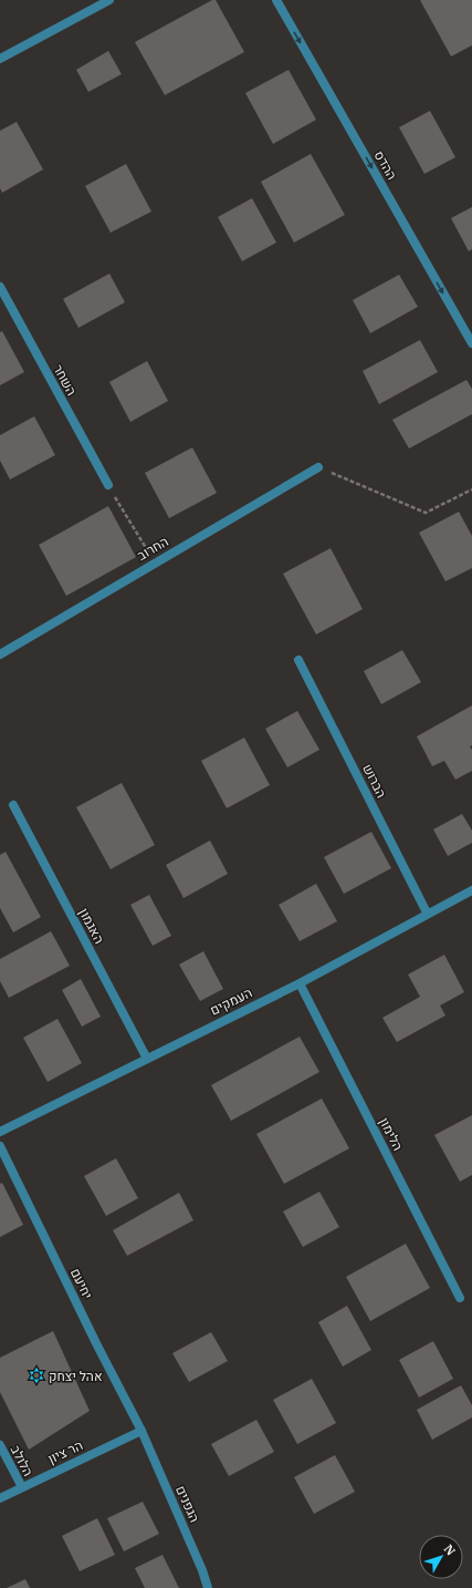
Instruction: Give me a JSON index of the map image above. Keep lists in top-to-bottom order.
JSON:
{
  "streets": {
    "street": [
      "ההדס",
      "השחר",
      "החרוב",
      "הברוש",
      "האגמון",
      "העמקים",
      "הלימון",
      "יחיעם",
      "הר ציון",
      "הלולב",
      "הגפנים"
    ]
  },
  "crossings": [
    ["הברוש", "העמקים"],
    ["האגמון", "העמקים"],
    ["העמקים", "הלימון"],
    ["יחיעם", "הר ציון"],
    ["יחיעם", "הגפנים"],
    ["הר ציון", "הלולב"],
    ["הר ציון", "הגפנים"]
  ],
  "one_way": ["ההדס"],
  "places": {
    "synagogue": ["אהל יצחק"]
  },
  "north": "top right"
}
